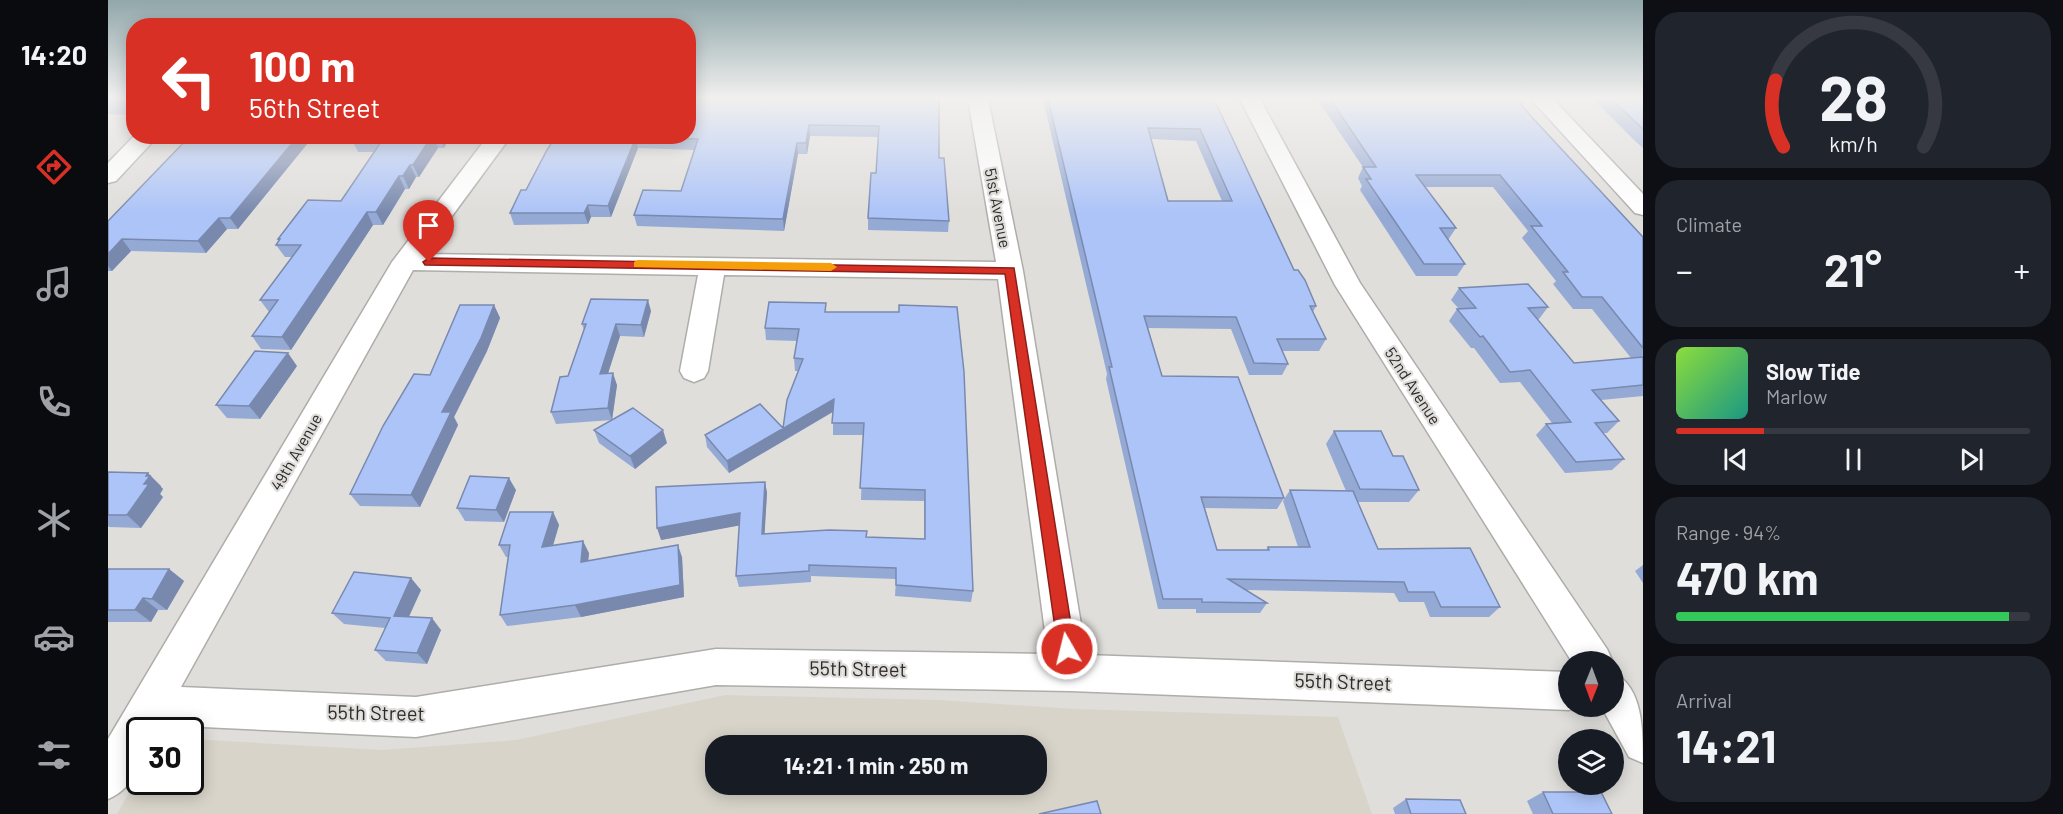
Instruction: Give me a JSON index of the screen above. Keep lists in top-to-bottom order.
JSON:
{
  "streets": {
    "street": [
      "51st Avenue",
      "52nd Avenue",
      "49th Avenue",
      "55th Street"
    ]
  },
  "crossings": [
    ["51st Avenue", "55th Street"],
    ["49th Avenue", "55th Street"]
  ],
  "north": "bottom",
  "page": {
    "tabs": "14:20",
    "turn": ["100 m", "56th Street"],
    "tile": [
      "Climate",
      ["Range · 94%", "470 km"],
      ["Arrival", "14:21"]
    ],
    "heat": ["−", "21°", "+"],
    "song": ["Slow Tide", "Marlow"],
    "limit": "30",
    "trip": "14:21 · 1 min · 250 m",
    "gauge": ["28", "km/h"]
  }
}
